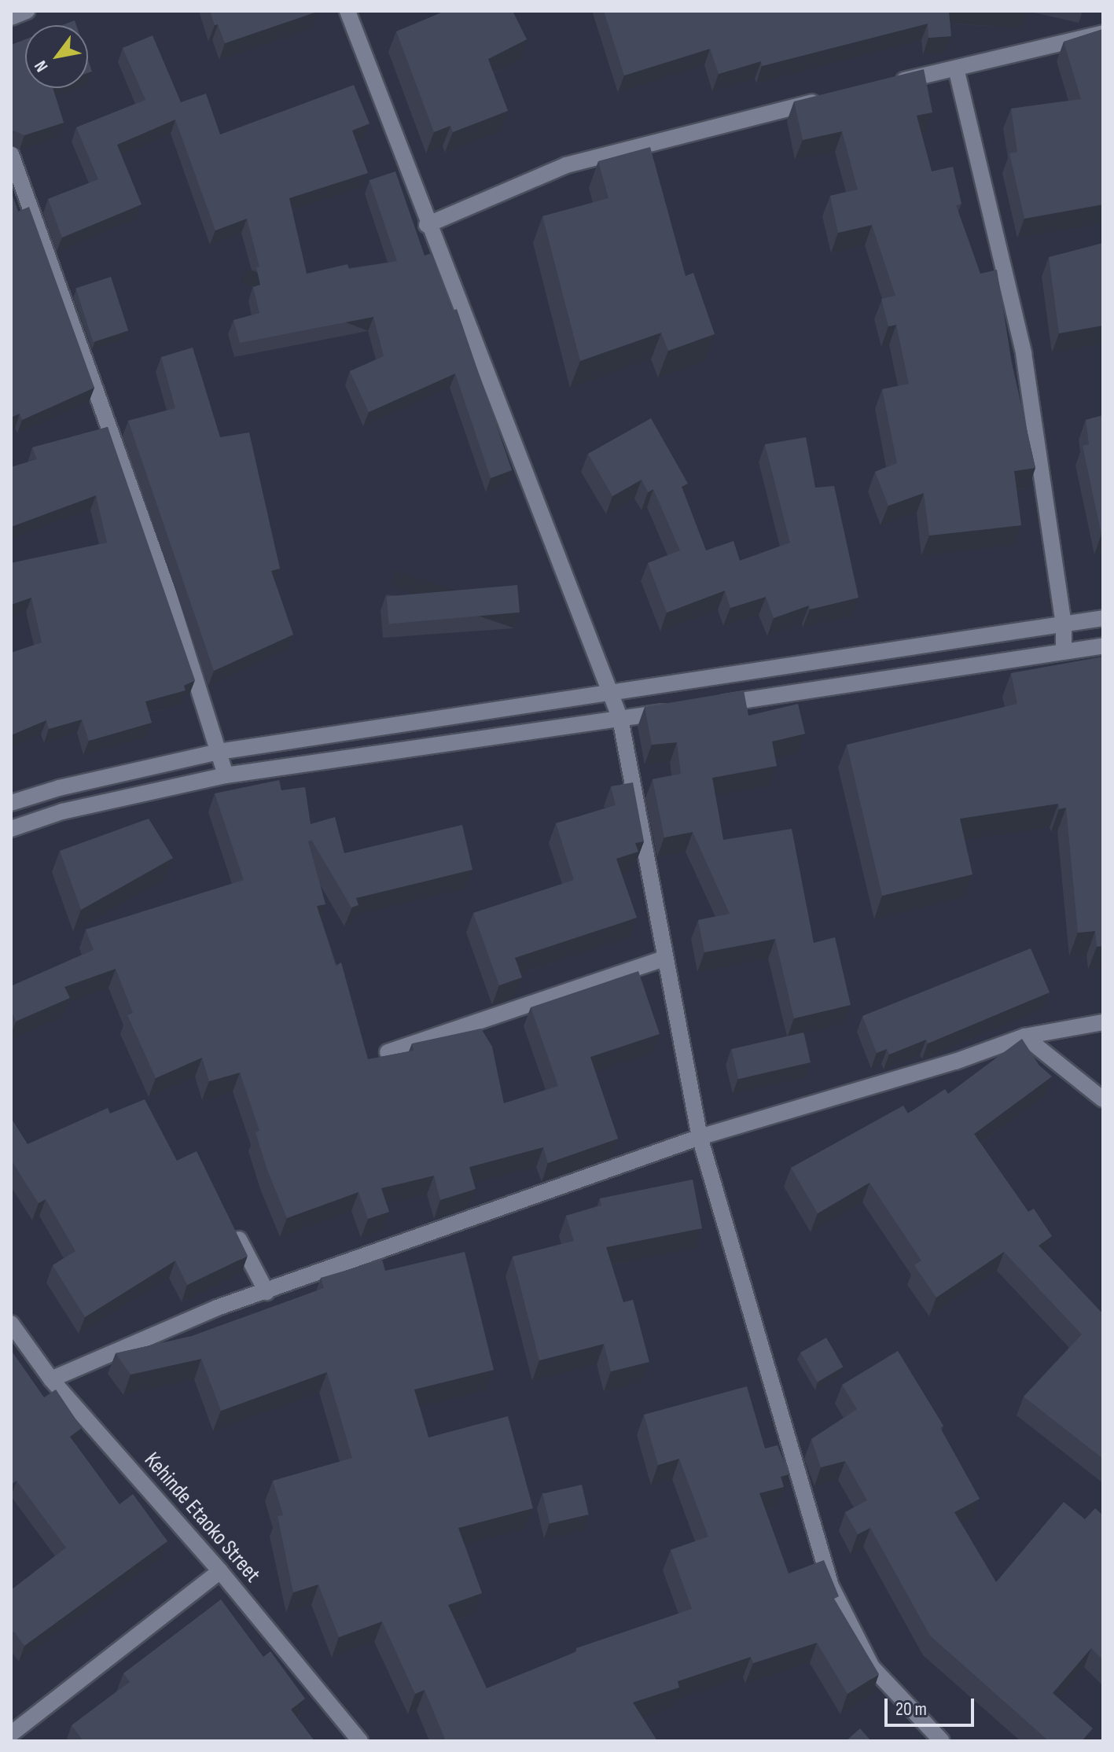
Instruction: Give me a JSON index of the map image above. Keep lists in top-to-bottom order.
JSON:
{
  "streets": {
    "street": ["Kehinde Etaoko Street"]
  },
  "scale_bar": "20 m",
  "north": "bottom left"
}
